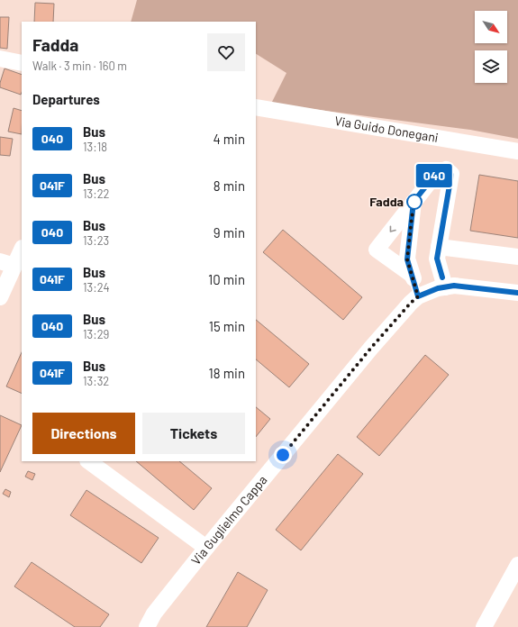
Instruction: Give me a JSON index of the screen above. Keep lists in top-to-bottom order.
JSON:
{
  "streets": {
    "street": ["Via Guido Donegani", "Via Guglielmo Cappa"]
  },
  "places": ["Fadda"],
  "lines": ["bus line 040"],
  "north": "bottom right",
  "page": {
    "on_map": "040",
    "heading": [
      ["Fadda", "Walk · 3 min · 160 m"],
      "Departures"
    ],
    "list": [
      {
        "mark": "040",
        "name": "Bus",
        "note": "13:18",
        "value": "4 min"
      },
      {
        "mark": "041F",
        "name": "Bus",
        "note": "13:22",
        "value": "8 min"
      },
      {
        "mark": "040",
        "name": "Bus",
        "note": "13:23",
        "value": "9 min"
      },
      {
        "mark": "041F",
        "name": "Bus",
        "note": "13:24",
        "value": "10 min"
      },
      {
        "mark": "040",
        "name": "Bus",
        "note": "13:29",
        "value": "15 min"
      },
      {
        "mark": "041F",
        "name": "Bus",
        "note": "13:32",
        "value": "18 min"
      }
    ],
    "buttons": ["Directions", "Tickets"]
  }
}
